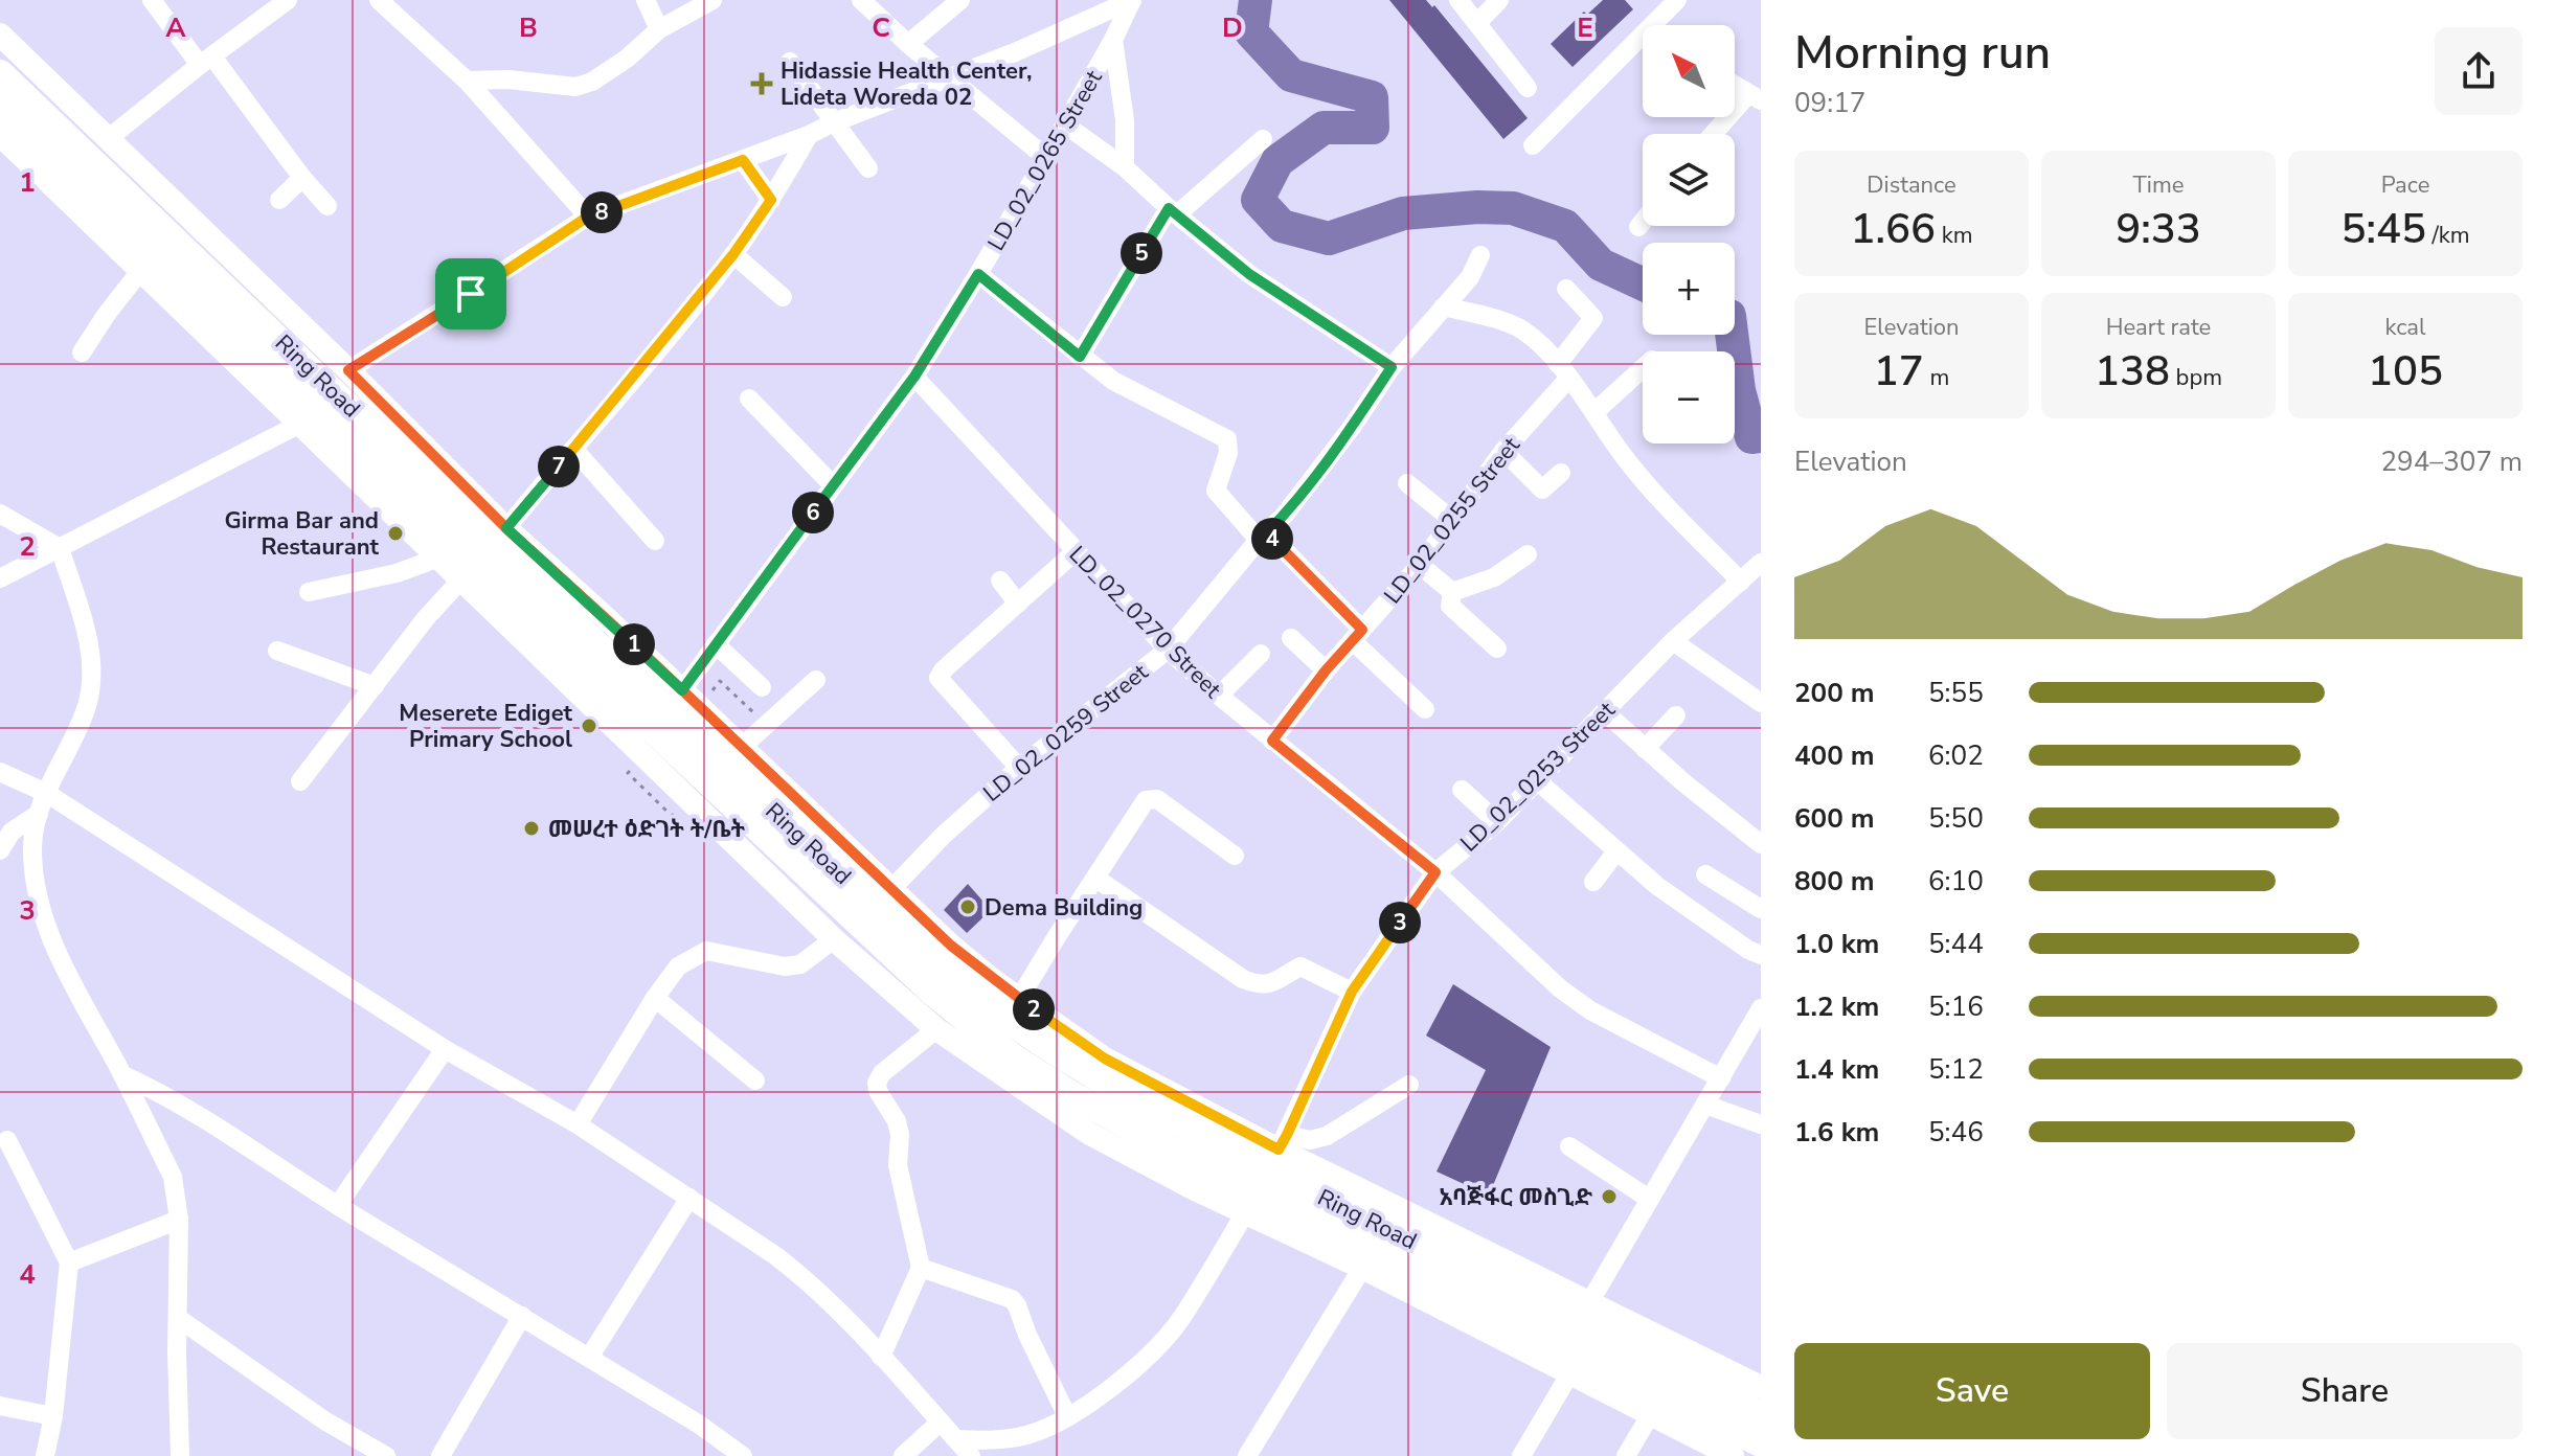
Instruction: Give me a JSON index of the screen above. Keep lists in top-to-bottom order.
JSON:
{
  "streets": {
    "highway": ["Ring Road"],
    "street": [
      "LD_02_0265 Street",
      "LD_02_0255 Street",
      "LD_02_0270 Street",
      "LD_02_0259 Street",
      "LD_02_0253 Street"
    ]
  },
  "crossings": [
    ["LD_02_0265 Street", "LD_02_0270 Street"],
    ["LD_02_0255 Street", "LD_02_0270 Street"],
    ["LD_02_0270 Street", "LD_02_0259 Street"],
    ["LD_02_0270 Street", "LD_02_0253 Street"]
  ],
  "places": {
    "health": ["Hidassie Health Center, Lideta Woreda 02"],
    "other": [
      "Girma Bar and Restaurant",
      "Meserete Ediget Primary School",
      "መሠረተ ዕድገት ት/ቤት",
      "Dema Building",
      "አባጅፋር መስጊድ"
    ]
  },
  "north": "top left",
  "page": {
    "heading": ["Morning run", "09:17"],
    "map_buttons": ["+", "−"],
    "stats": [
      ["Distance", "1.66 km"],
      ["Time", "9:33"],
      ["Pace", "5:45 /km"],
      ["Elevation", "17 m"],
      ["Heart rate", "138 bpm"],
      ["kcal", "105"]
    ],
    "pins": [
      "8",
      "5",
      "7",
      "6",
      "4",
      "1",
      "3",
      "2"
    ],
    "chart": ["Elevation", "294–307 m"],
    "list": [
      {
        "name": "200 m",
        "note": "5:55"
      },
      {
        "name": "400 m",
        "note": "6:02"
      },
      {
        "name": "600 m",
        "note": "5:50"
      },
      {
        "name": "800 m",
        "note": "6:10"
      },
      {
        "name": "1.0 km",
        "note": "5:44"
      },
      {
        "name": "1.2 km",
        "note": "5:16"
      },
      {
        "name": "1.4 km",
        "note": "5:12"
      },
      {
        "name": "1.6 km",
        "note": "5:46"
      }
    ],
    "buttons": ["Save", "Share"]
  },
  "grid": {
    "columns": [
      "A",
      "B",
      "C",
      "D",
      "E"
    ],
    "rows": [
      "1",
      "2",
      "3",
      "4"
    ]
  }
}
